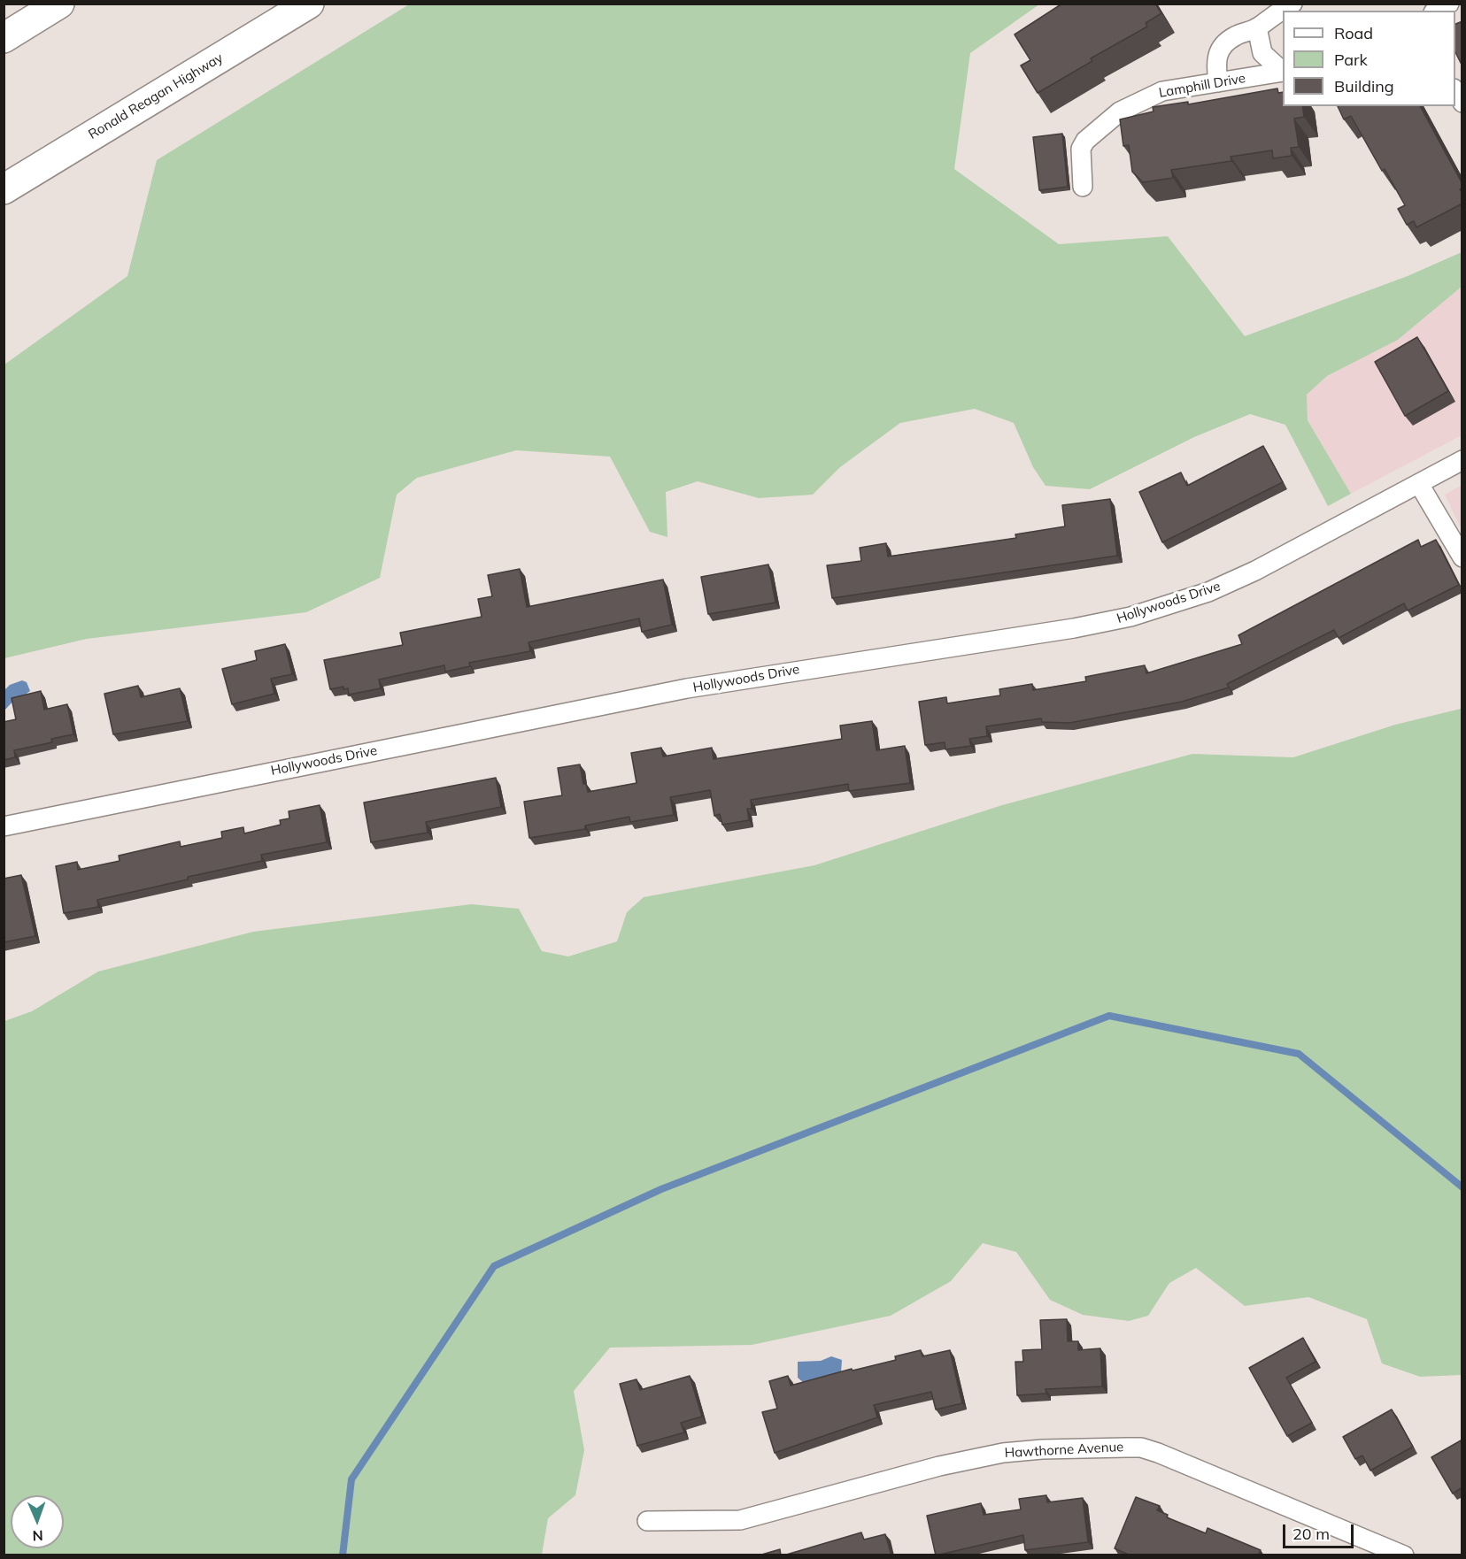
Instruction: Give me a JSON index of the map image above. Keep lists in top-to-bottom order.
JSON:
{
  "streets": {
    "highway": ["Ronald Reagan Highway"],
    "street": ["Lamphill Drive", "Hollywoods Drive", "Hawthorne Avenue"]
  },
  "legend": ["Road", "Park", "Building"],
  "scale_bar": "20 m",
  "north": "bottom"
}
